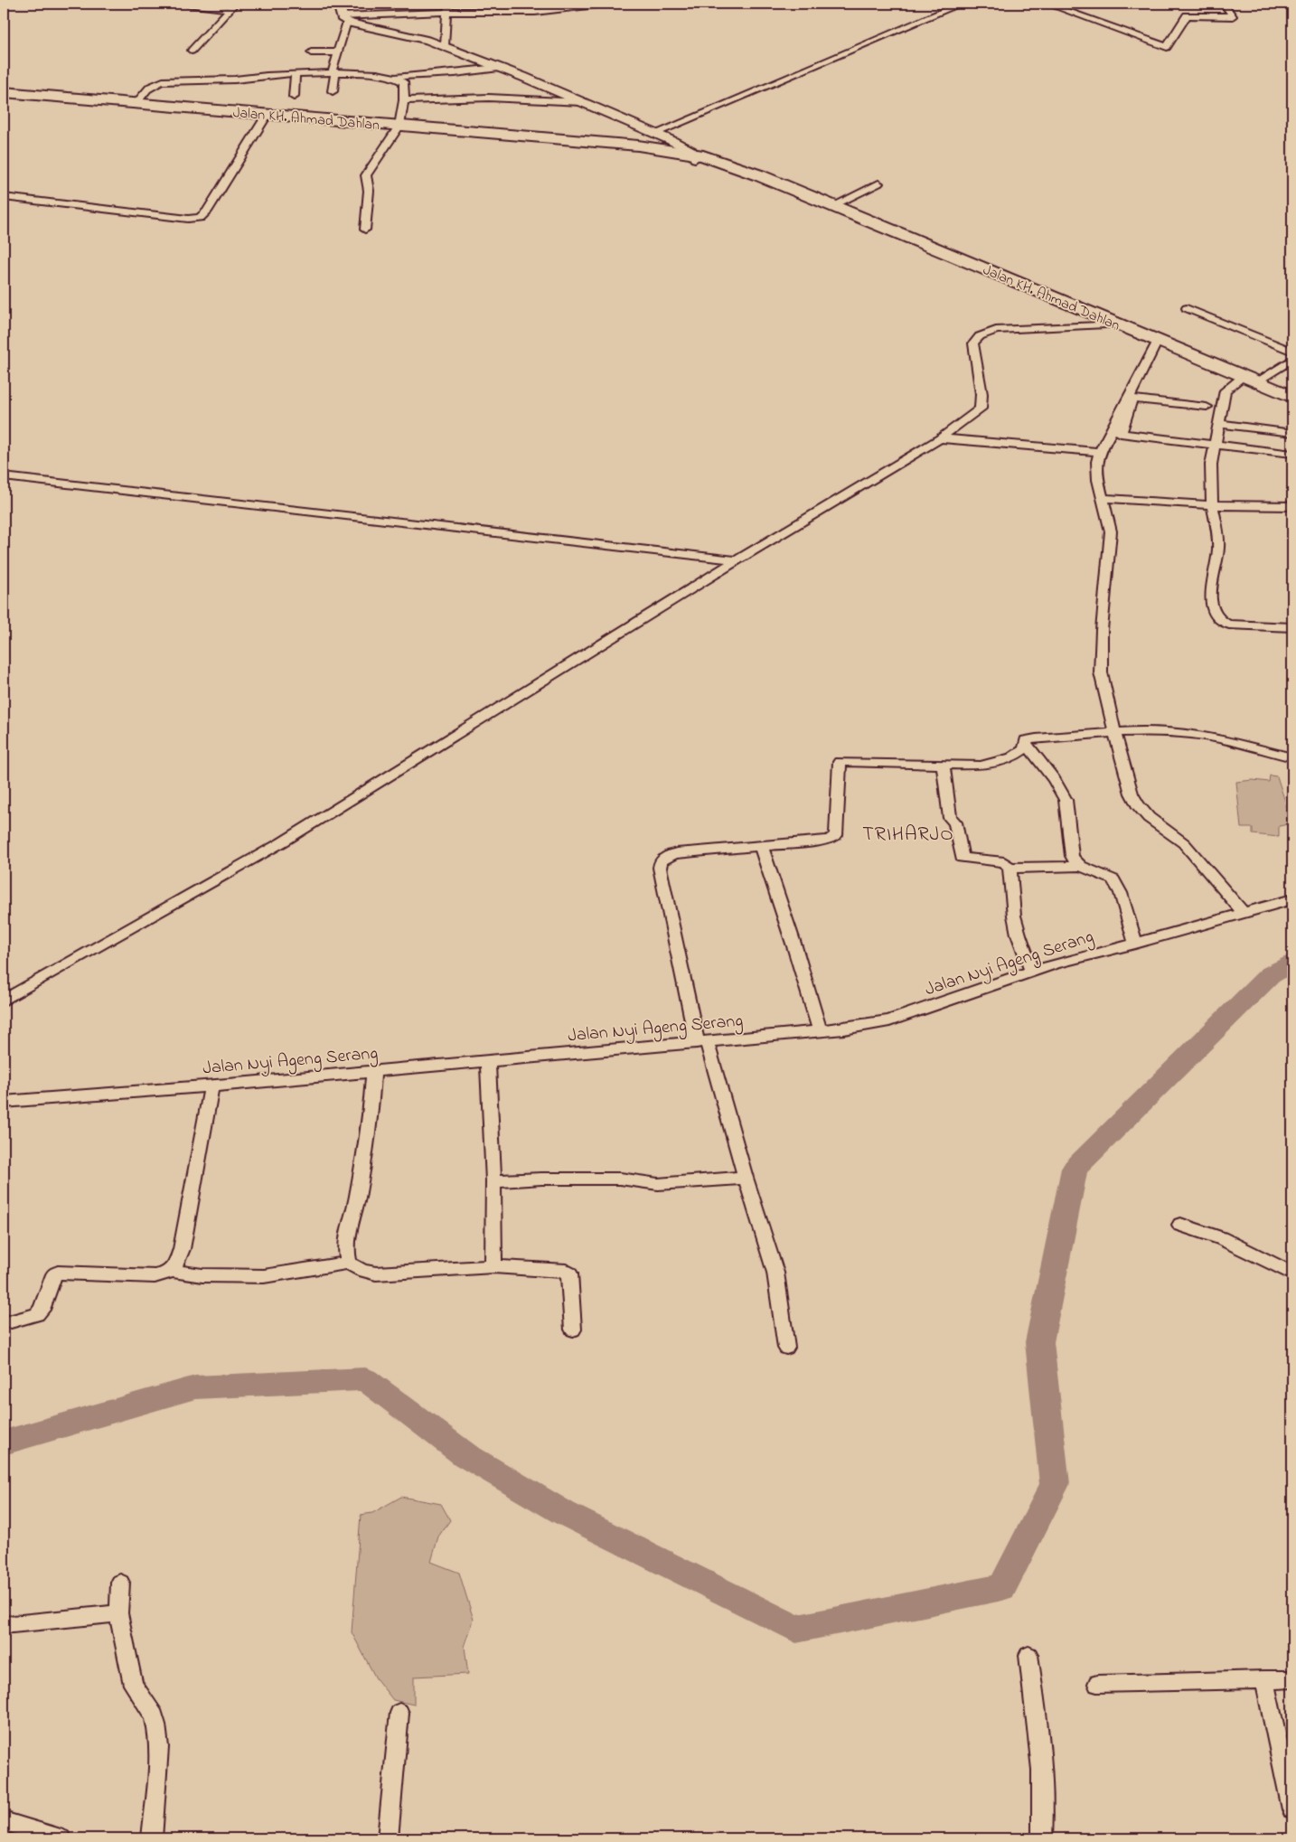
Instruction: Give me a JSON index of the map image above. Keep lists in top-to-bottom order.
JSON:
{
  "streets": {
    "highway": ["Jalan KH. Ahmad Dahlan"],
    "street": ["Jalan Nyi Ageng Serang"]
  },
  "districts": ["TRIHARJO"]
}
